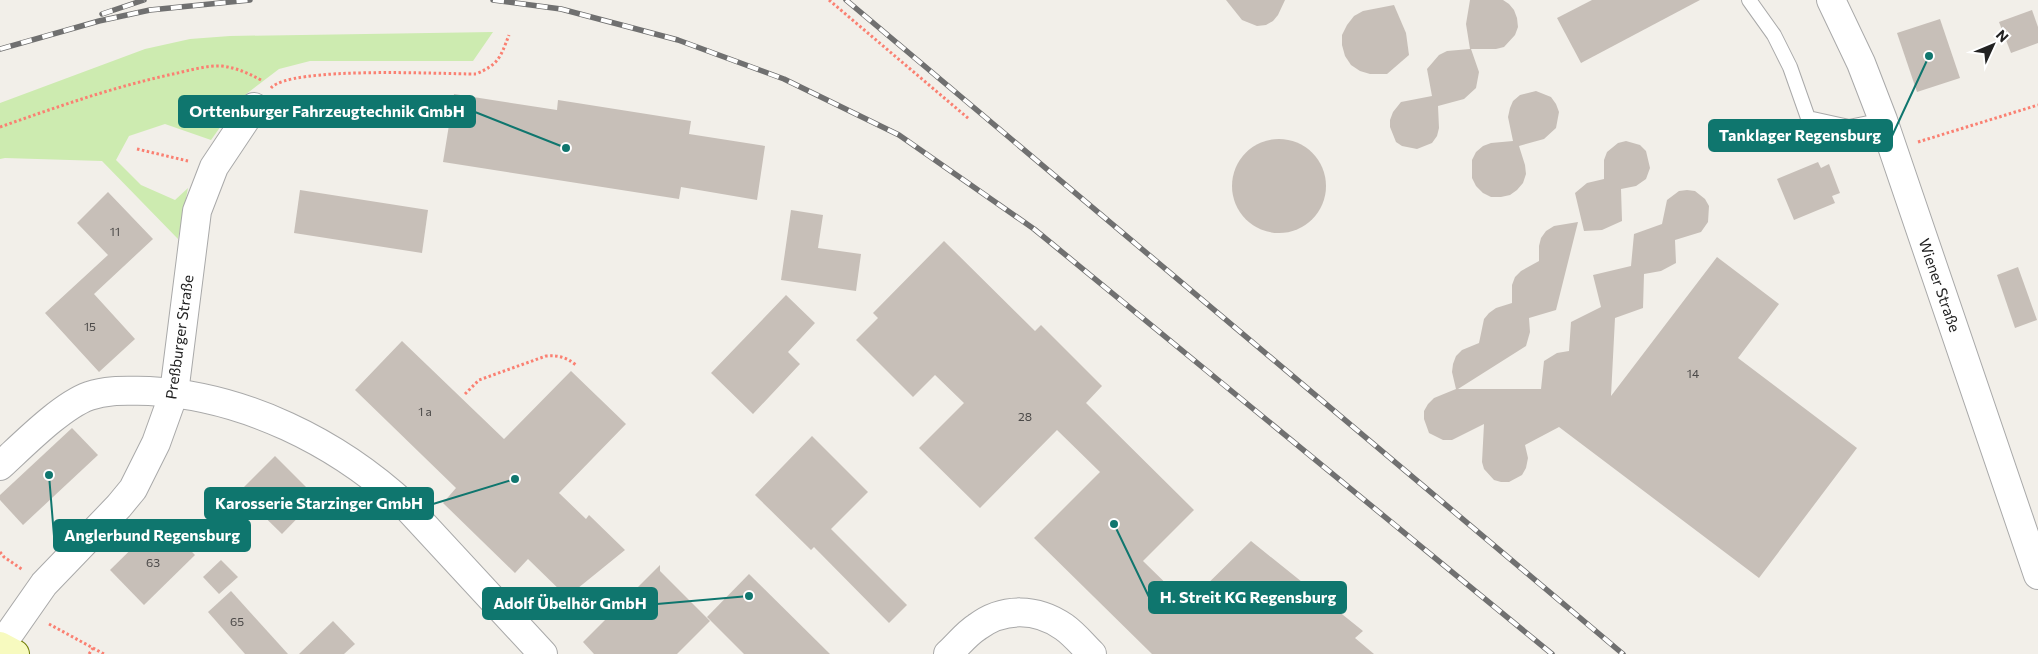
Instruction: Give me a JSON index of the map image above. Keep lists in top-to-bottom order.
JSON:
{
  "streets": {
    "street": ["Wiener Straße", "Preßburger Straße"]
  },
  "places": [
    "Tanklager Regensburg",
    "Orttenburger Fahrzeugtechnik GmbH",
    "Anglerbund Regensburg",
    "Karosserie Starzinger GmbH",
    "H. Streit KG Regensburg",
    "Adolf Übelhör GmbH"
  ],
  "house_numbers": [
    "11",
    "15",
    "14",
    "1 a",
    "28",
    "63",
    "65"
  ],
  "north": "top right"
}
